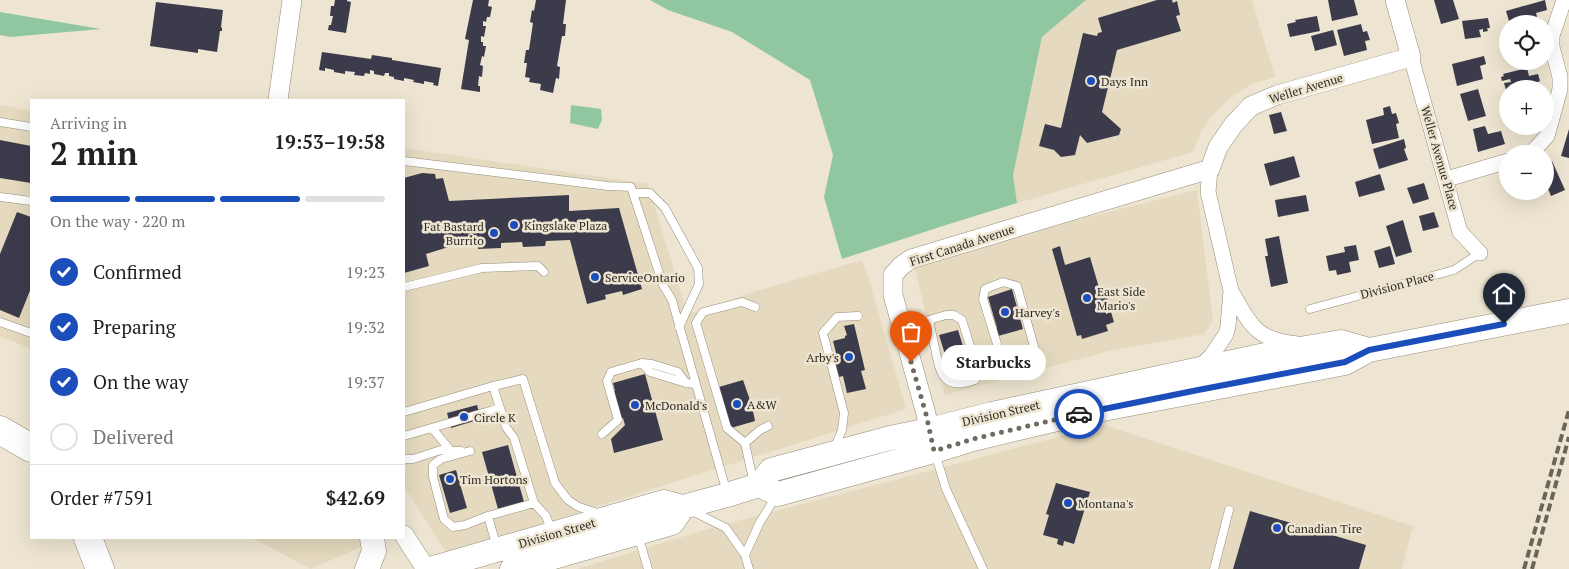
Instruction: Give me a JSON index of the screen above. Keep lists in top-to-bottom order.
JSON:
{
  "streets": {
    "main road": ["Division Street"],
    "street": ["Weller Avenue", "Weller Avenue Place", "First Canada Avenue"],
    "lane": ["Division Place"]
  },
  "crossings": [
    ["Weller Avenue", "Weller Avenue Place"],
    ["Weller Avenue", "First Canada Avenue"],
    ["Weller Avenue", "Division Street"],
    ["Weller Avenue Place", "Division Place"],
    ["First Canada Avenue", "Division Street"]
  ],
  "places": [
    "Days Inn",
    "Kingslake Plaza",
    "Fat Bastard Burrito",
    "ServiceOntario",
    "East Side Mario's",
    "Harvey's",
    "Arby's",
    "Starbucks",
    "A&W",
    "McDonald's",
    "Circle K",
    "Tim Hortons",
    "Montana's",
    "Canadian Tire"
  ],
  "page": {
    "map_buttons": ["+", "−"],
    "heading": ["2 min", "Arriving in", "19:53–19:58"],
    "panel": ["Order #7591", "$42.69"],
    "bar": "On the way · 220 m",
    "list": [
      ["Confirmed", "19:23"],
      ["Preparing", "19:32"],
      ["On the way", "19:37"],
      "Delivered"
    ],
    "bubble": "Starbucks"
  }
}
